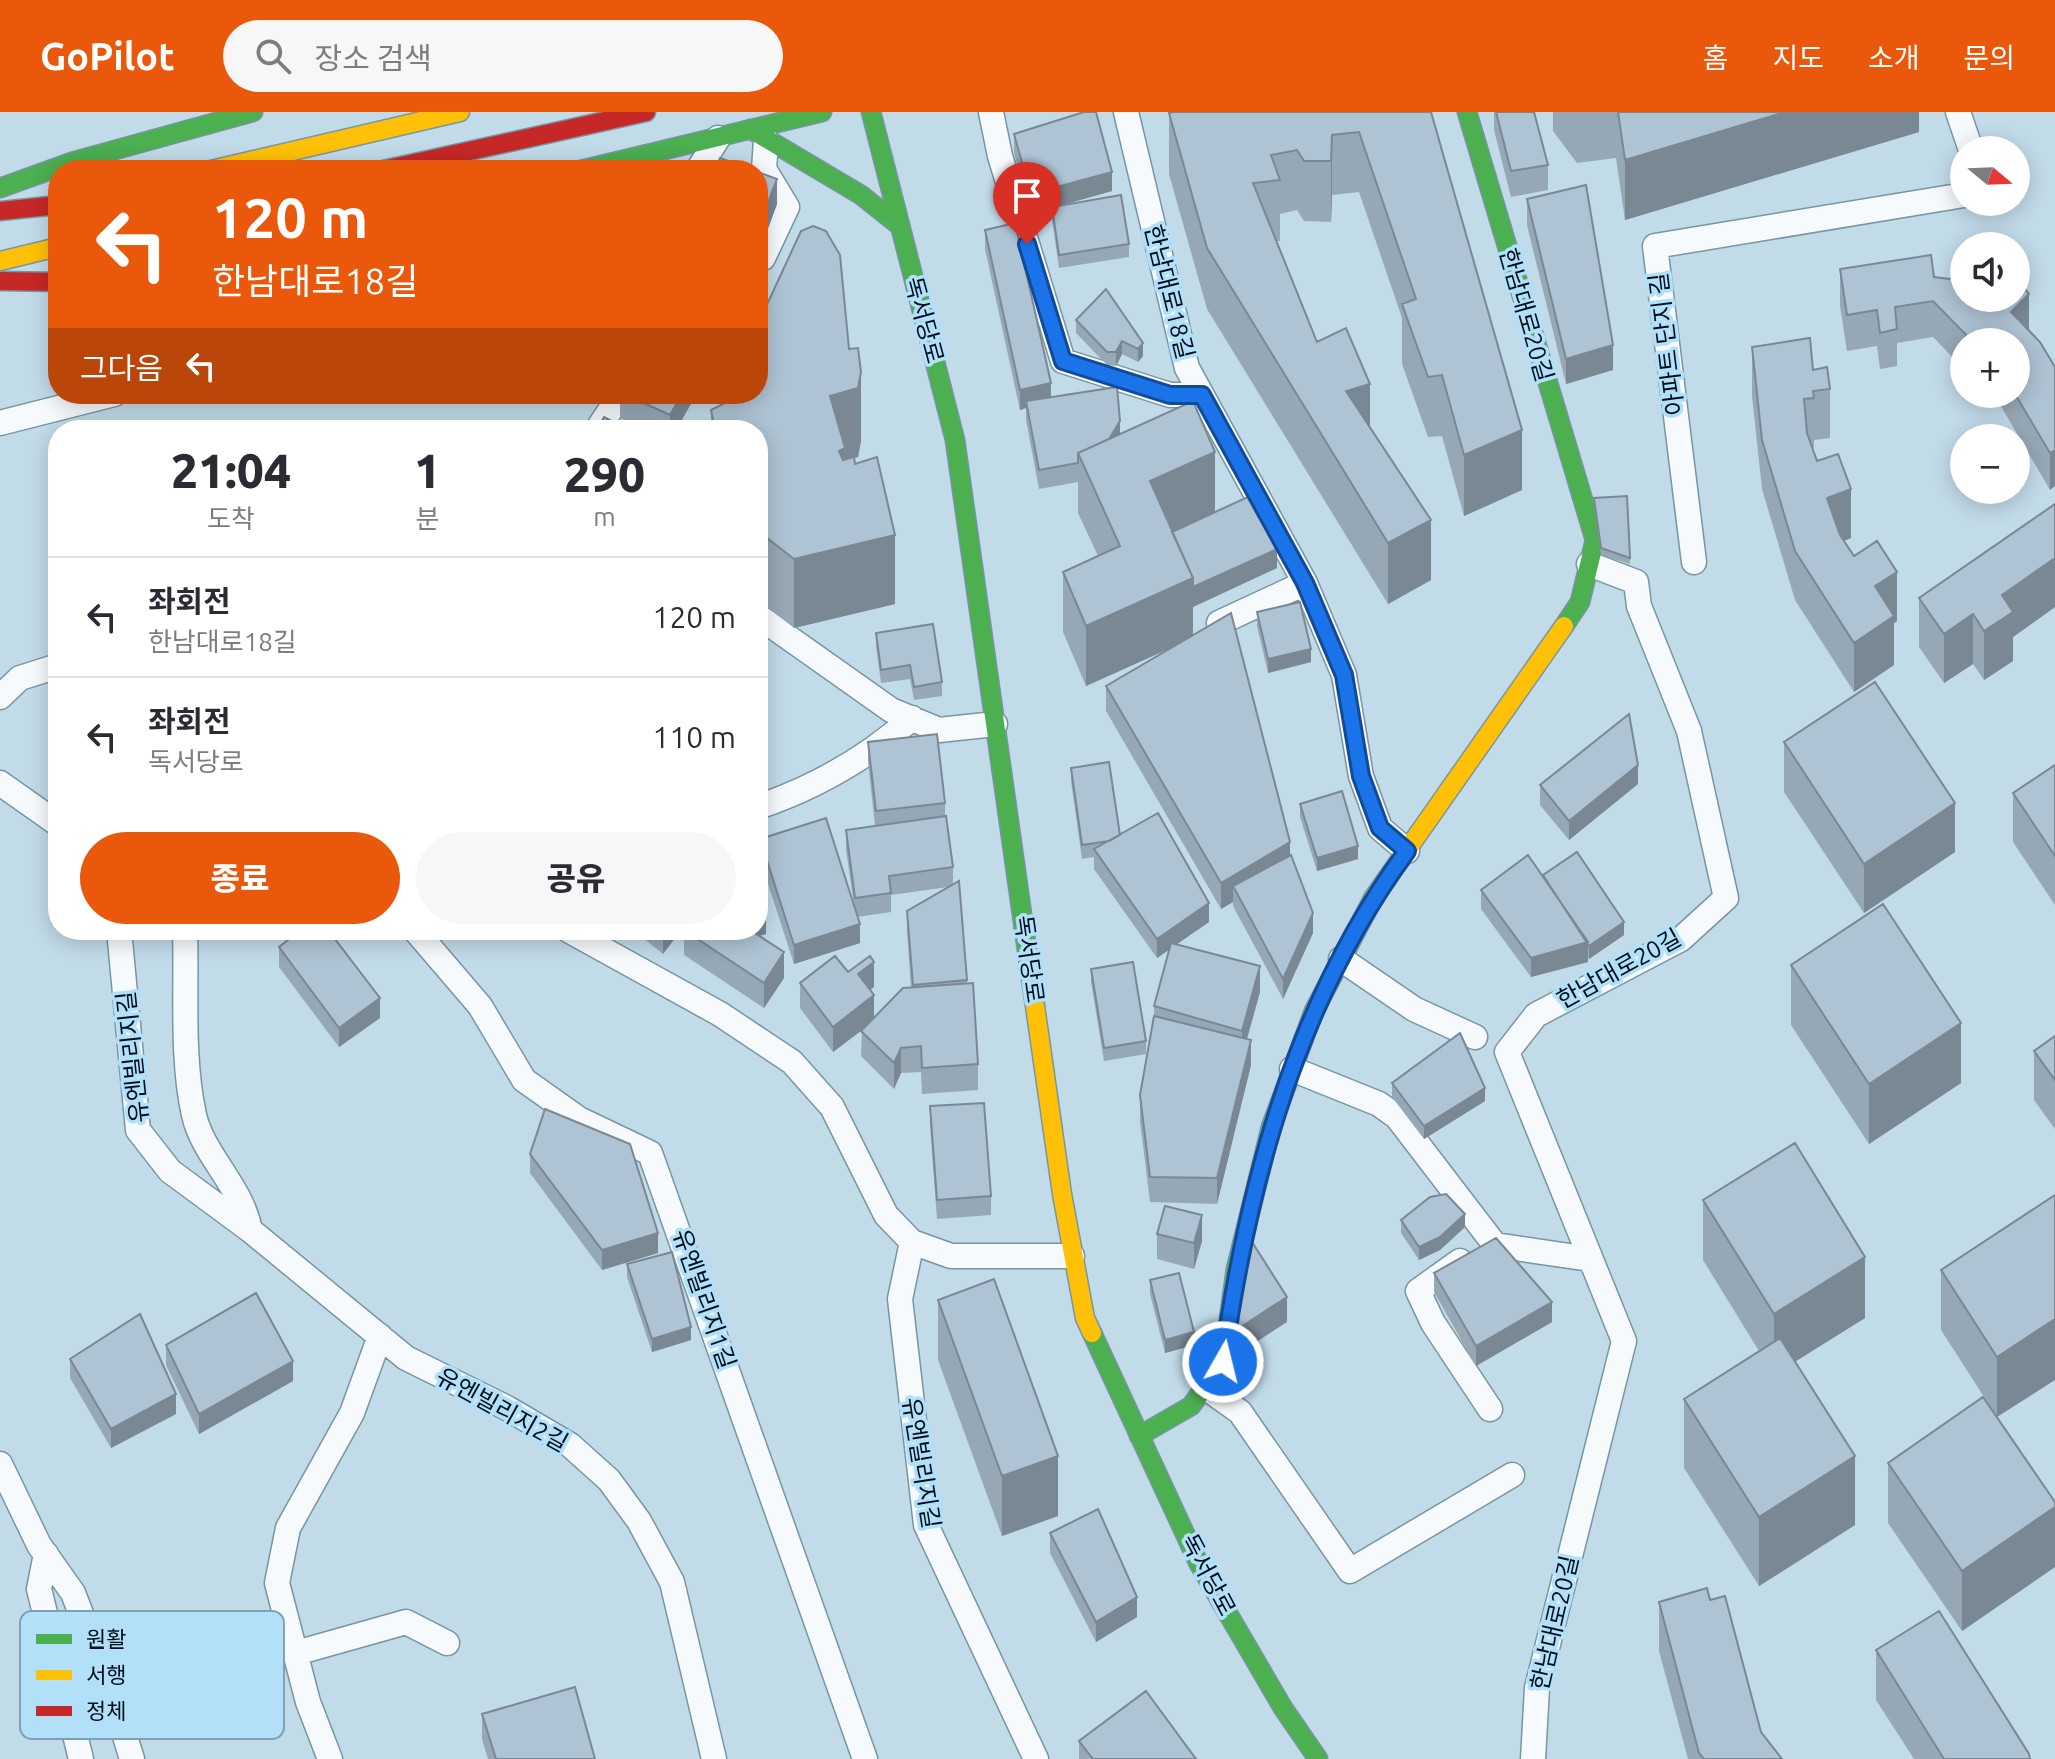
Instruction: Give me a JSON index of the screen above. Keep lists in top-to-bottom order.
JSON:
{
  "streets": {
    "main road": ["한남대로20길", "독서당로"],
    "street": [
      "한남대로18길",
      "아파트 단지 길",
      "유엔빌리지길",
      "유엔빌리지1길",
      "유엔빌리지2길"
    ]
  },
  "crossings": [
    ["한남대로18길", "한남대로20길"],
    ["한남대로20길", "독서당로"],
    ["유엔빌리지길", "유엔빌리지2길"]
  ],
  "legend": ["원활", "서행", "정체"],
  "north": "right",
  "page": {
    "header": "GoPilot",
    "search": "장소 검색",
    "nav": [
      "홈",
      "지도",
      "소개",
      "문의"
    ],
    "map_buttons": ["+", "−"],
    "turn": ["120 m", "한남대로18길"],
    "then": "그다음",
    "eta": [
      "21:04",
      "도착",
      "1",
      "분",
      "290",
      "m"
    ],
    "list": [
      {
        "name": "좌회전",
        "note": "한남대로18길",
        "value": "120 m"
      },
      {
        "name": "좌회전",
        "note": "독서당로",
        "value": "110 m"
      }
    ],
    "buttons": ["종료", "공유"]
  }
}
